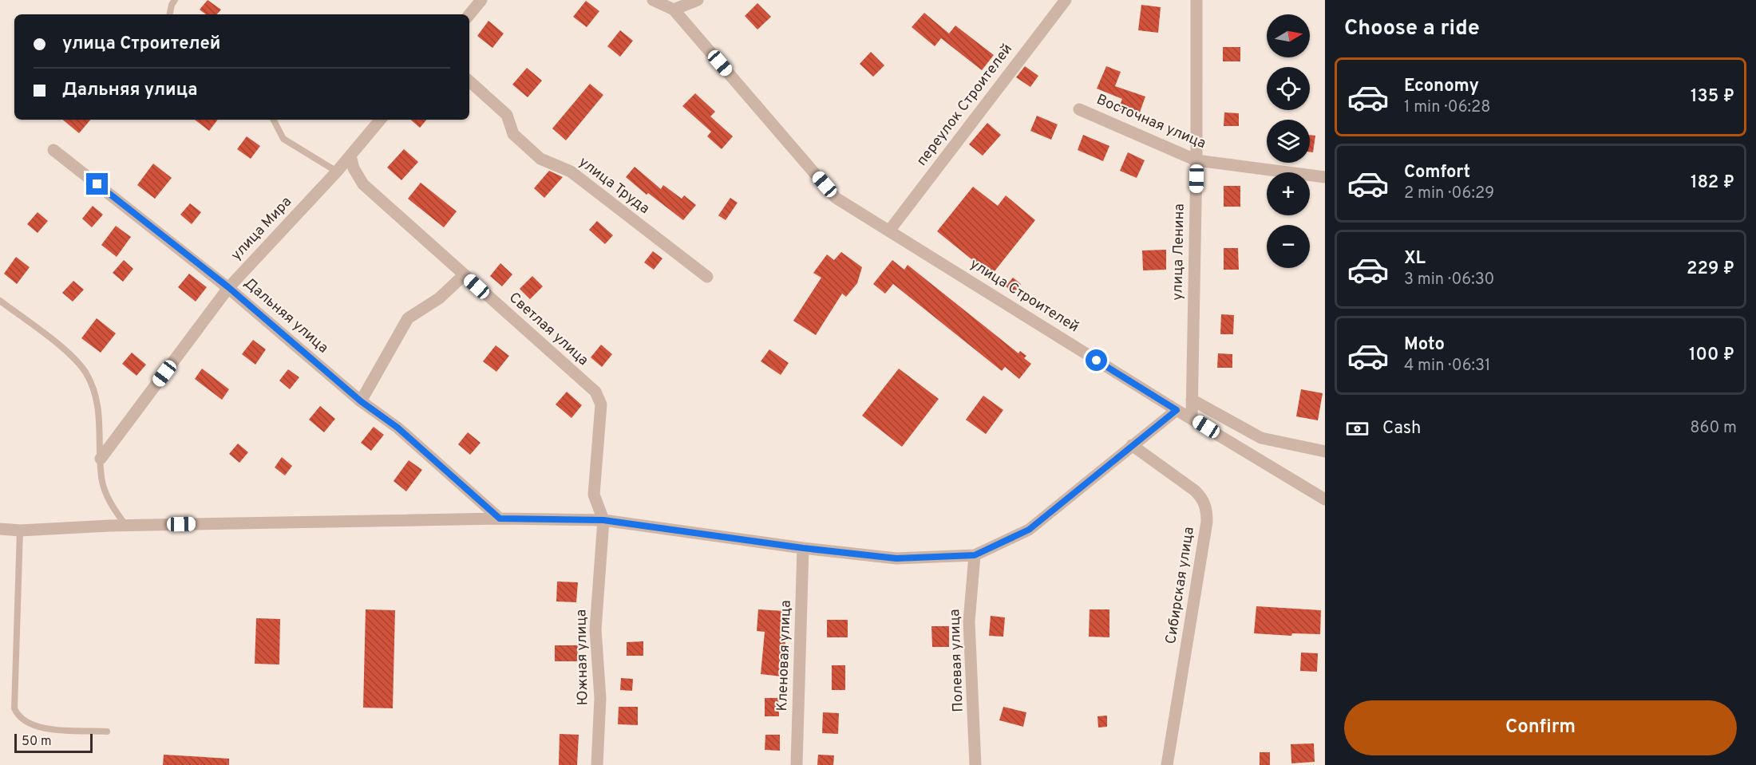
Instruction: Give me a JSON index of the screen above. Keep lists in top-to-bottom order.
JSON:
{
  "streets": {
    "street": [
      "переулок Строителей",
      "Восточная улица",
      "улица Труда",
      "улица Мира",
      "улица Ленина",
      "улица Строителей",
      "Дальняя улица",
      "Светлая улица",
      "Сибирская улица",
      "Кленовая улица",
      "Южная улица",
      "Полевая улица"
    ]
  },
  "crossings": [
    ["переулок Строителей", "улица Строителей"],
    ["Восточная улица", "улица Ленина"],
    ["улица Мира", "Дальняя улица"],
    ["улица Мира", "Светлая улица"],
    ["улица Ленина", "улица Строителей"],
    ["Светлая улица", "Южная улица"]
  ],
  "scale_bar": "50 m",
  "north": "right",
  "page": {
    "heading": "Choose a ride",
    "map_buttons": ["+", "−"],
    "banner": ["улица Строителей", "Дальняя улица"],
    "list": [
      {
        "name": "Economy",
        "note": "1 min · 06:28",
        "value": "135 ₽"
      },
      {
        "name": "Comfort",
        "note": "2 min · 06:29",
        "value": "182 ₽"
      },
      {
        "name": "XL",
        "note": "3 min · 06:30",
        "value": "229 ₽"
      },
      {
        "name": "Moto",
        "note": "4 min · 06:31",
        "value": "100 ₽"
      }
    ],
    "pay": ["Cash", "860 m"],
    "buttons": "Confirm",
    "scale": "50 m"
  }
}
